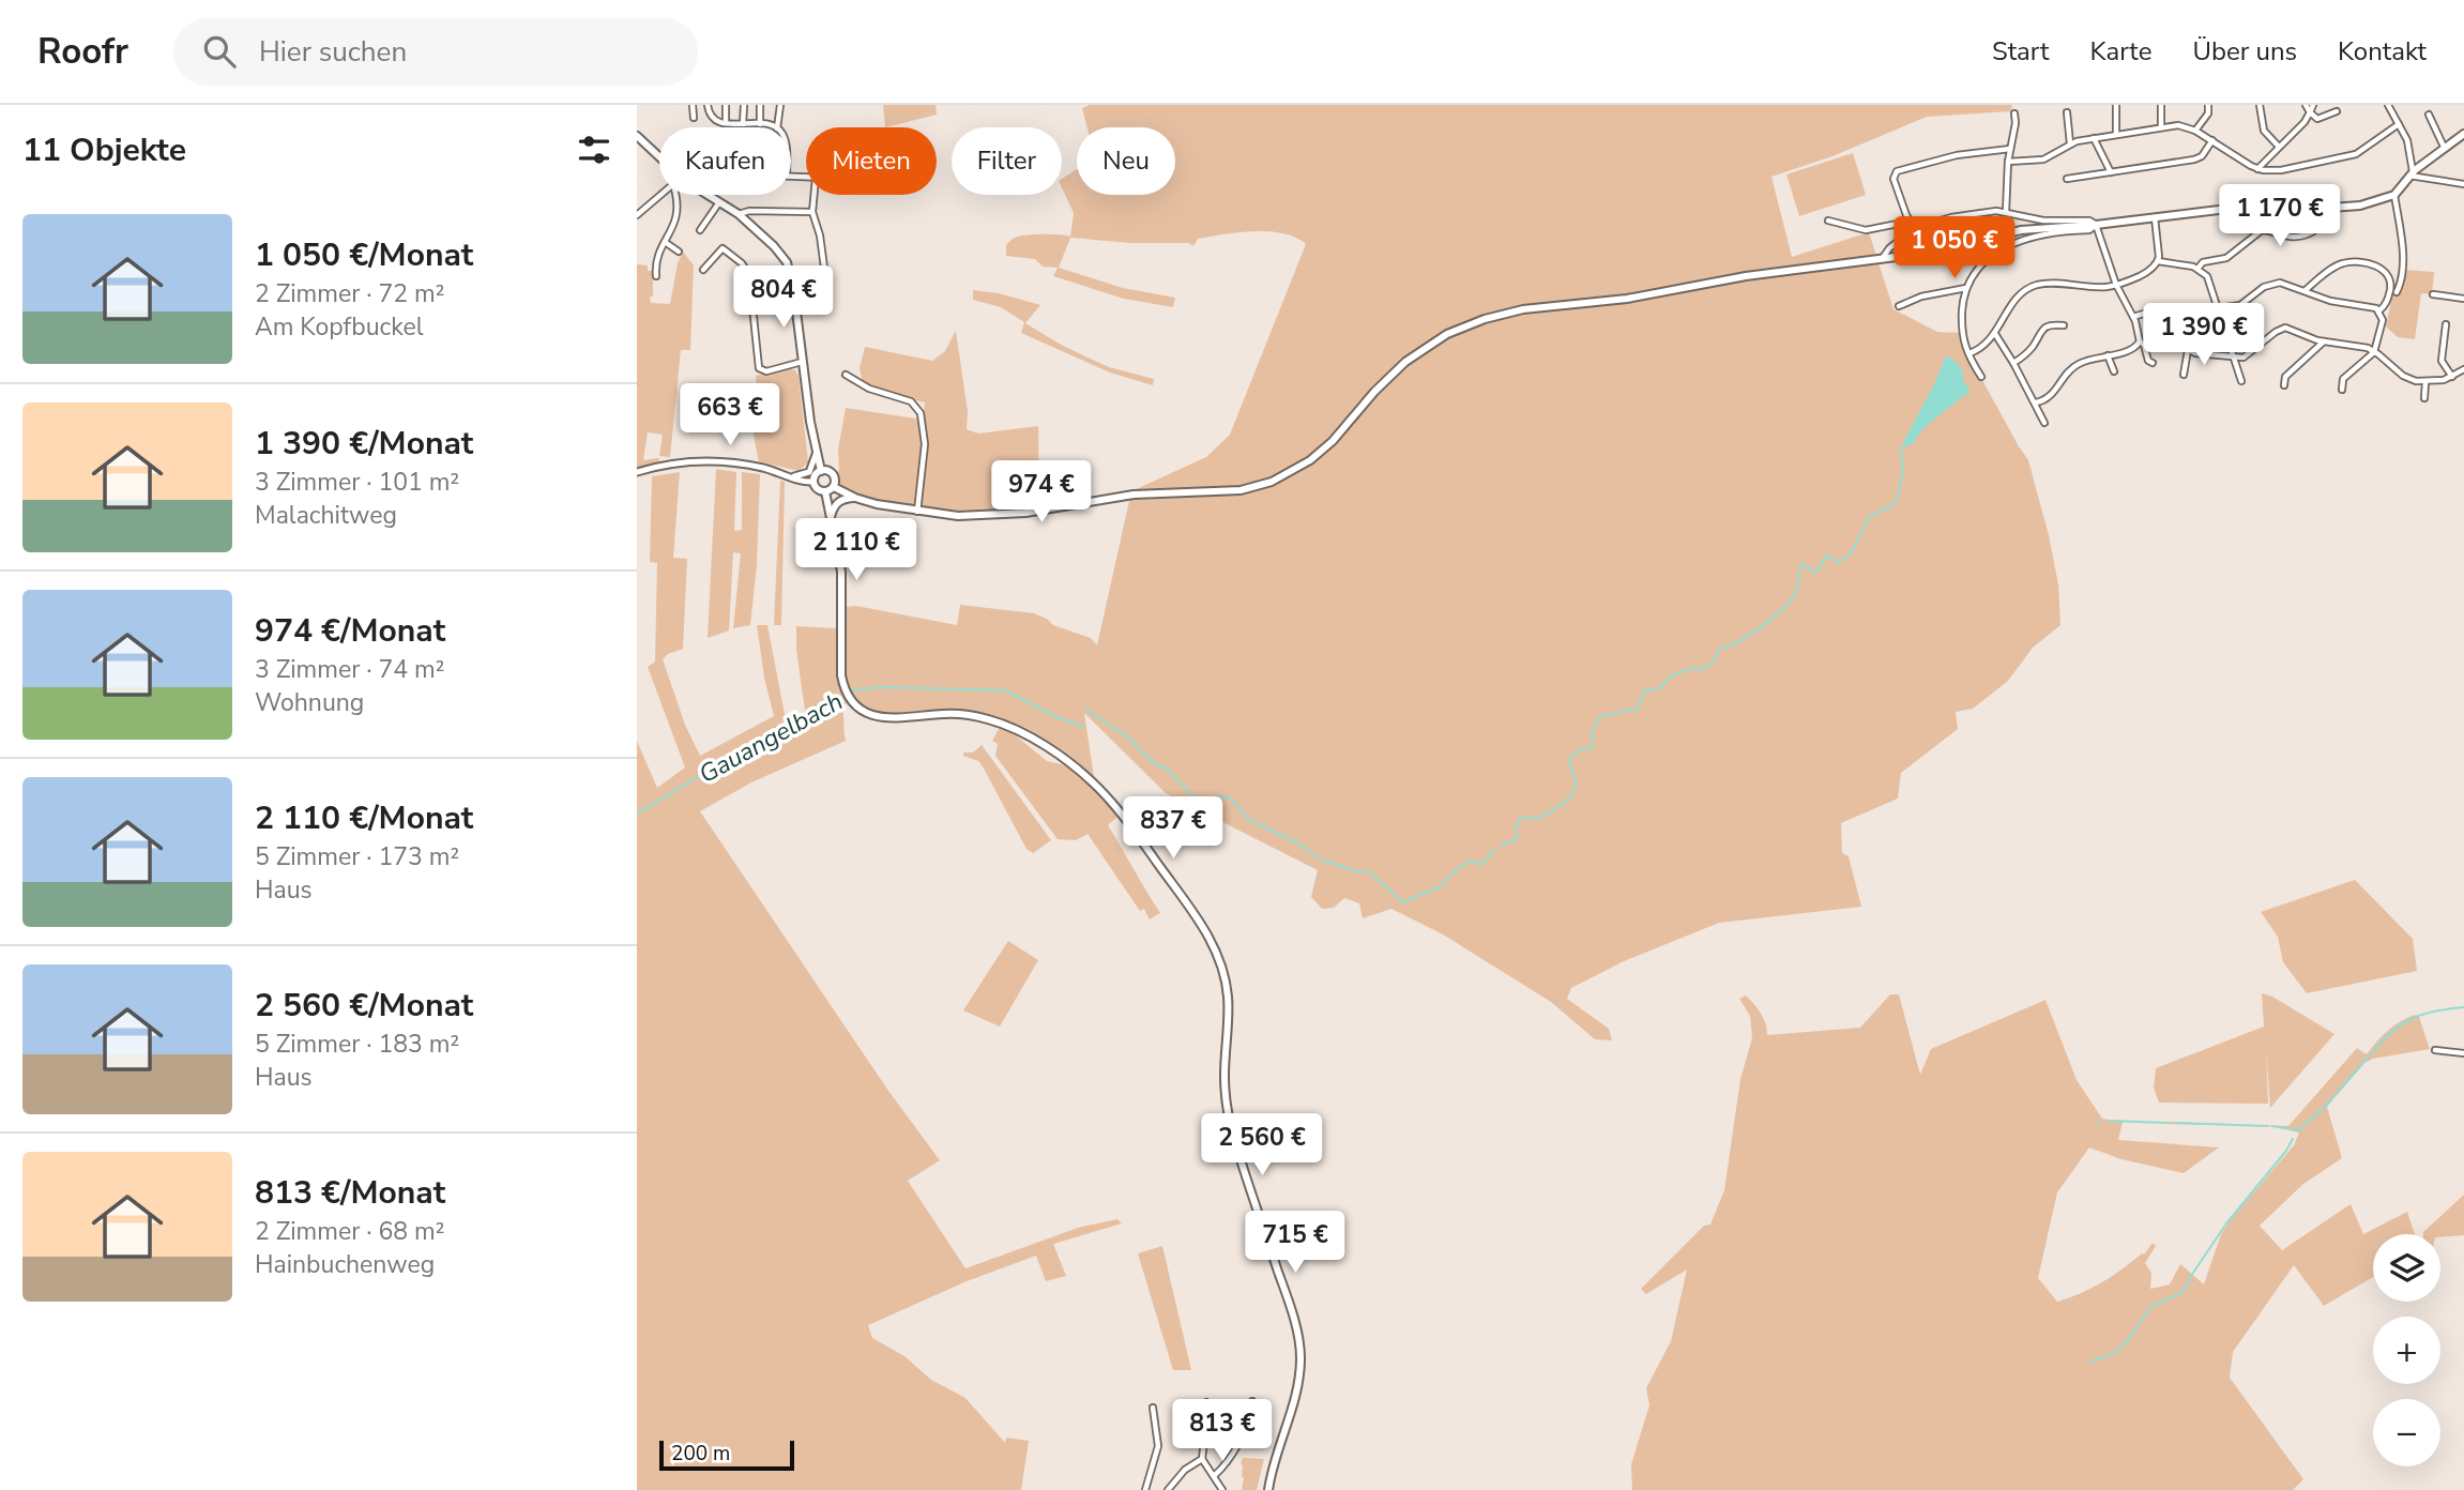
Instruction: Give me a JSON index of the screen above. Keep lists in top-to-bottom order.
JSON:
{
  "water": ["Gauangelbach"],
  "scale_bar": "200 m",
  "page": {
    "header": "Roofr",
    "search": "Hier suchen",
    "nav": [
      "Start",
      "Karte",
      "Über uns",
      "Kontakt"
    ],
    "heading": "11 Objekte",
    "chip": [
      "Kaufen",
      "Mieten",
      "Filter",
      "Neu"
    ],
    "price": [
      "1 170 €",
      "1 050 €",
      "804 €",
      "1 390 €",
      "663 €",
      "974 €",
      "2 110 €",
      "837 €",
      "2 560 €",
      "715 €",
      "813 €"
    ],
    "list": [
      {
        "name": "1 050 €/Monat",
        "note": "2 Zimmer · 72 m² · Am Kopfbuckel"
      },
      {
        "name": "1 390 €/Monat",
        "note": "3 Zimmer · 101 m² · Malachitweg"
      },
      {
        "name": "974 €/Monat",
        "note": "3 Zimmer · 74 m² · Wohnung"
      },
      {
        "name": "2 110 €/Monat",
        "note": "5 Zimmer · 173 m² · Haus"
      },
      {
        "name": "2 560 €/Monat",
        "note": "5 Zimmer · 183 m² · Haus"
      },
      {
        "name": "813 €/Monat",
        "note": "2 Zimmer · 68 m² · Hainbuchenweg"
      }
    ],
    "map_buttons": ["+", "−"],
    "scale": "200 m"
  }
}
